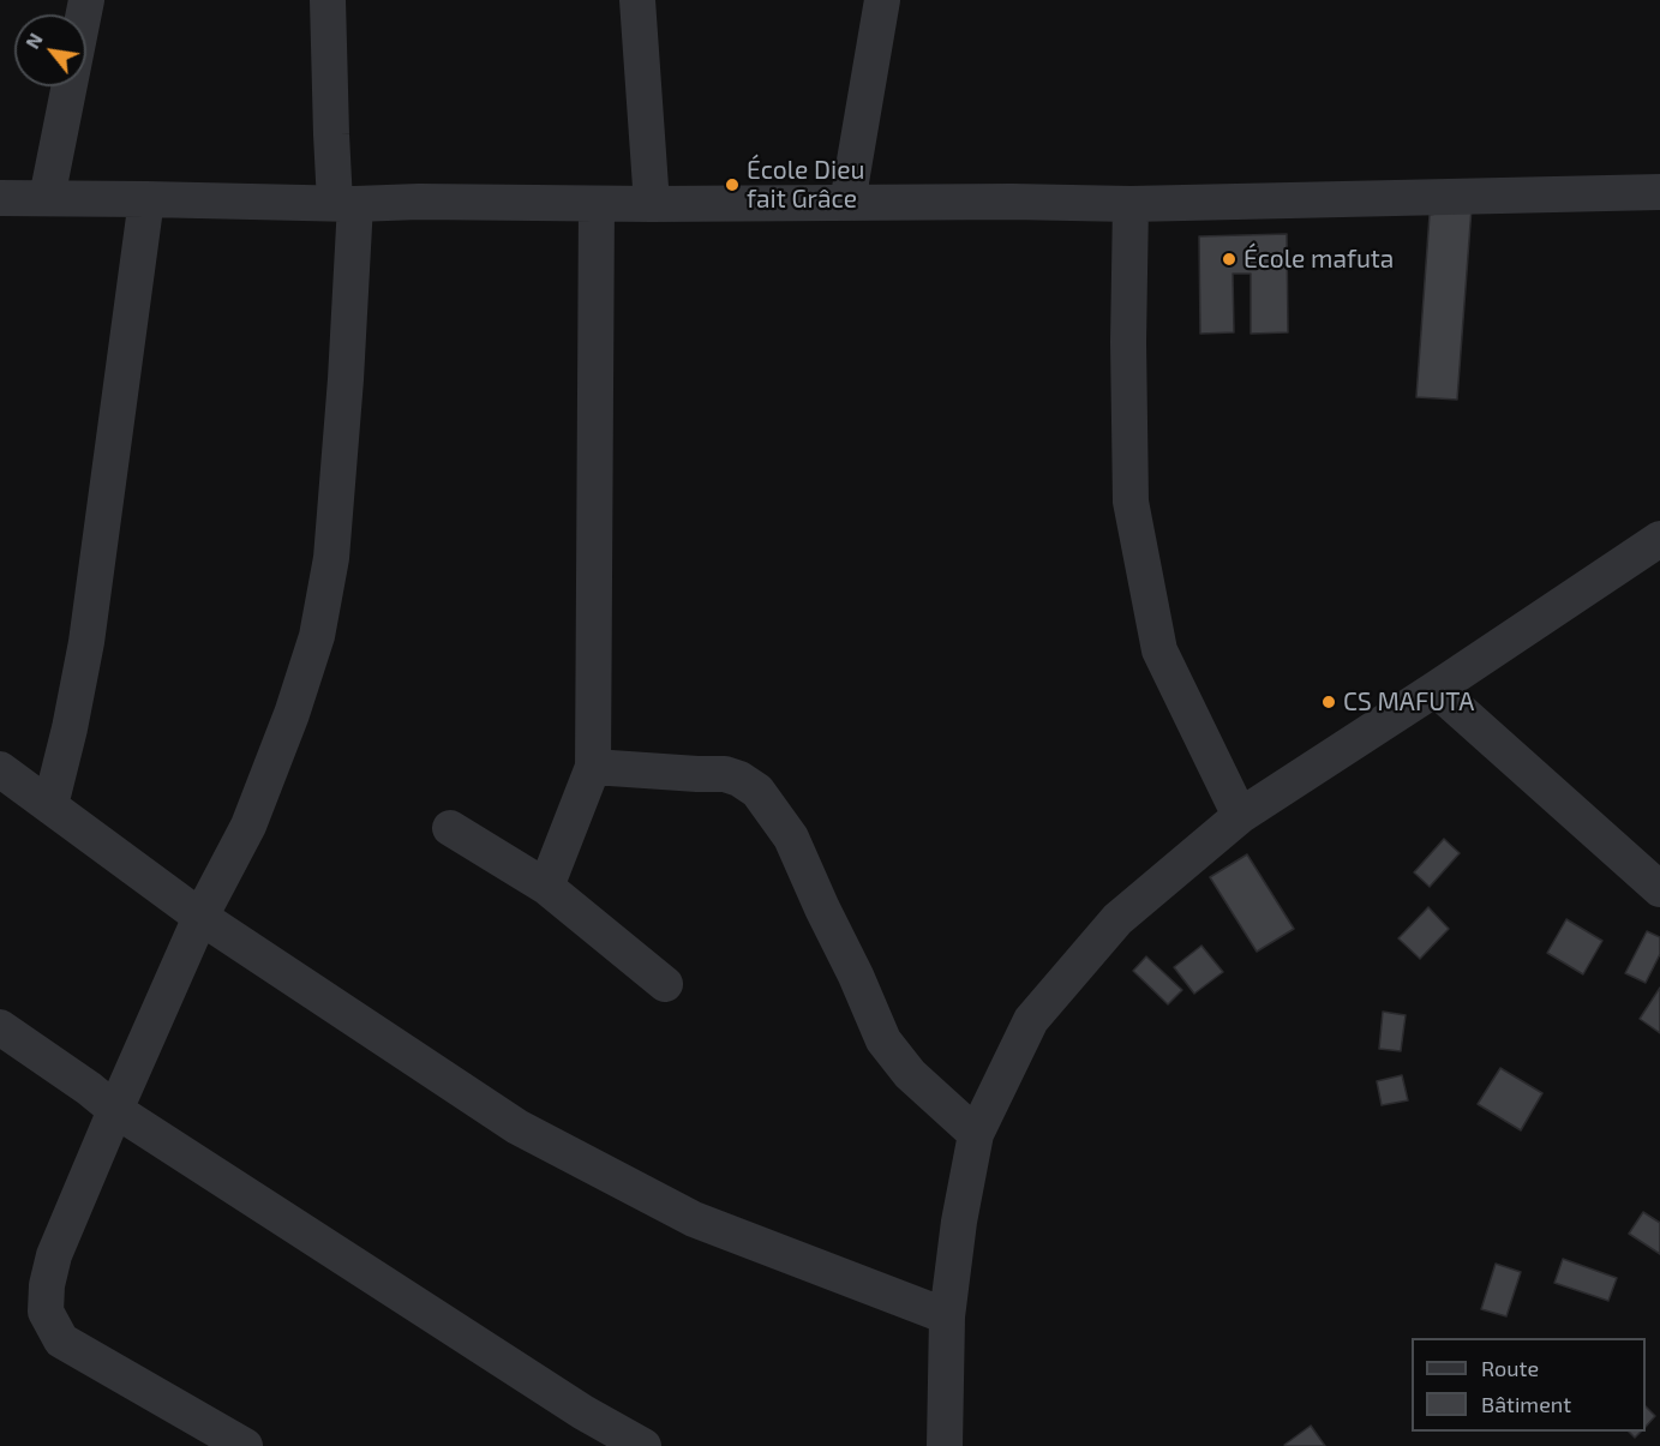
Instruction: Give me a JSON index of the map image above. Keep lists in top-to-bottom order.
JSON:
{
  "places": ["École Dieu fait Grâce", "École mafuta", "CS MAFUTA"],
  "legend": ["Route", "Bâtiment"],
  "north": "top left"
}
